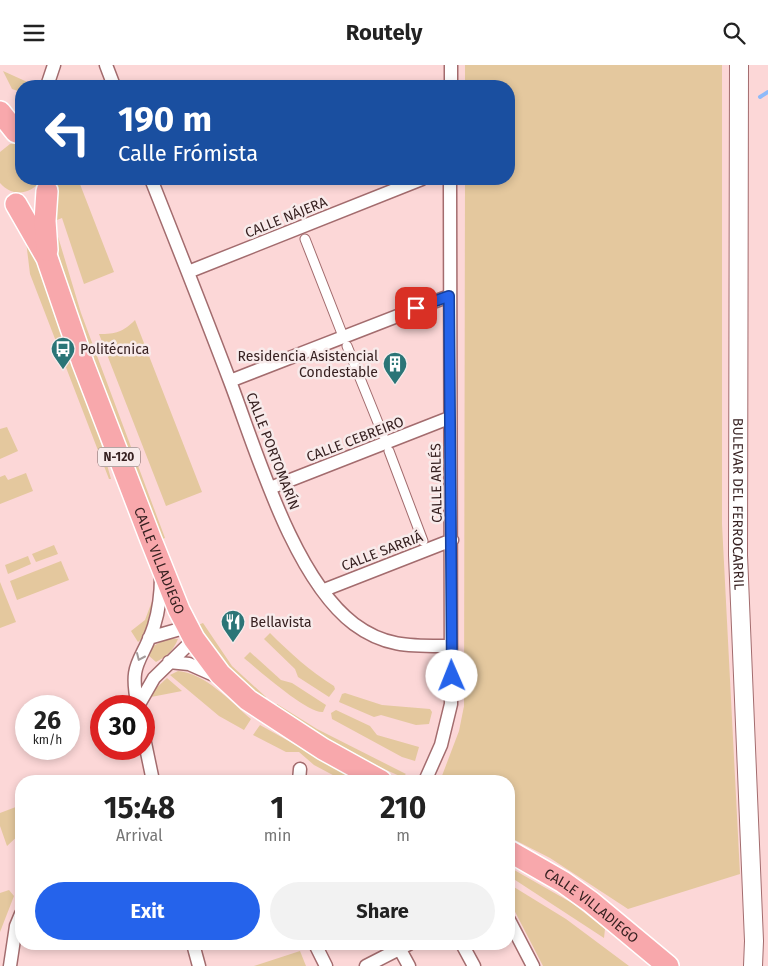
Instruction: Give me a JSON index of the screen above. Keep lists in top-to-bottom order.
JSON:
{
  "streets": {
    "highway": ["N-120", "CALLE VILLADIEGO"],
    "main road": ["BULEVAR DEL FERROCARRIL"],
    "street": [
      "CALLE NÁJERA",
      "CALLE CEBREIRO",
      "CALLE PORTOMARÍN",
      "CALLE ARLÉS",
      "CALLE SARRIÁ"
    ]
  },
  "crossings": [
    ["CALLE NÁJERA", "CALLE PORTOMARÍN"],
    ["CALLE CEBREIRO", "CALLE PORTOMARÍN"],
    ["CALLE CEBREIRO", "CALLE ARLÉS"],
    ["CALLE PORTOMARÍN", "CALLE ARLÉS"],
    ["CALLE PORTOMARÍN", "CALLE SARRIÁ"],
    ["CALLE ARLÉS", "CALLE SARRIÁ"]
  ],
  "places": {
    "bus stop": ["Politécnica"],
    "building": ["Residencia Asistencial Condestable"],
    "restaurant": ["Bellavista"]
  },
  "page": {
    "header": "Routely",
    "turn": ["190 m", "Calle Frómista"],
    "speed": "26 km/h",
    "limit": "30",
    "eta": [
      "15:48",
      "Arrival",
      "1",
      "min",
      "210",
      "m"
    ],
    "buttons": ["Exit", "Share"]
  }
}
